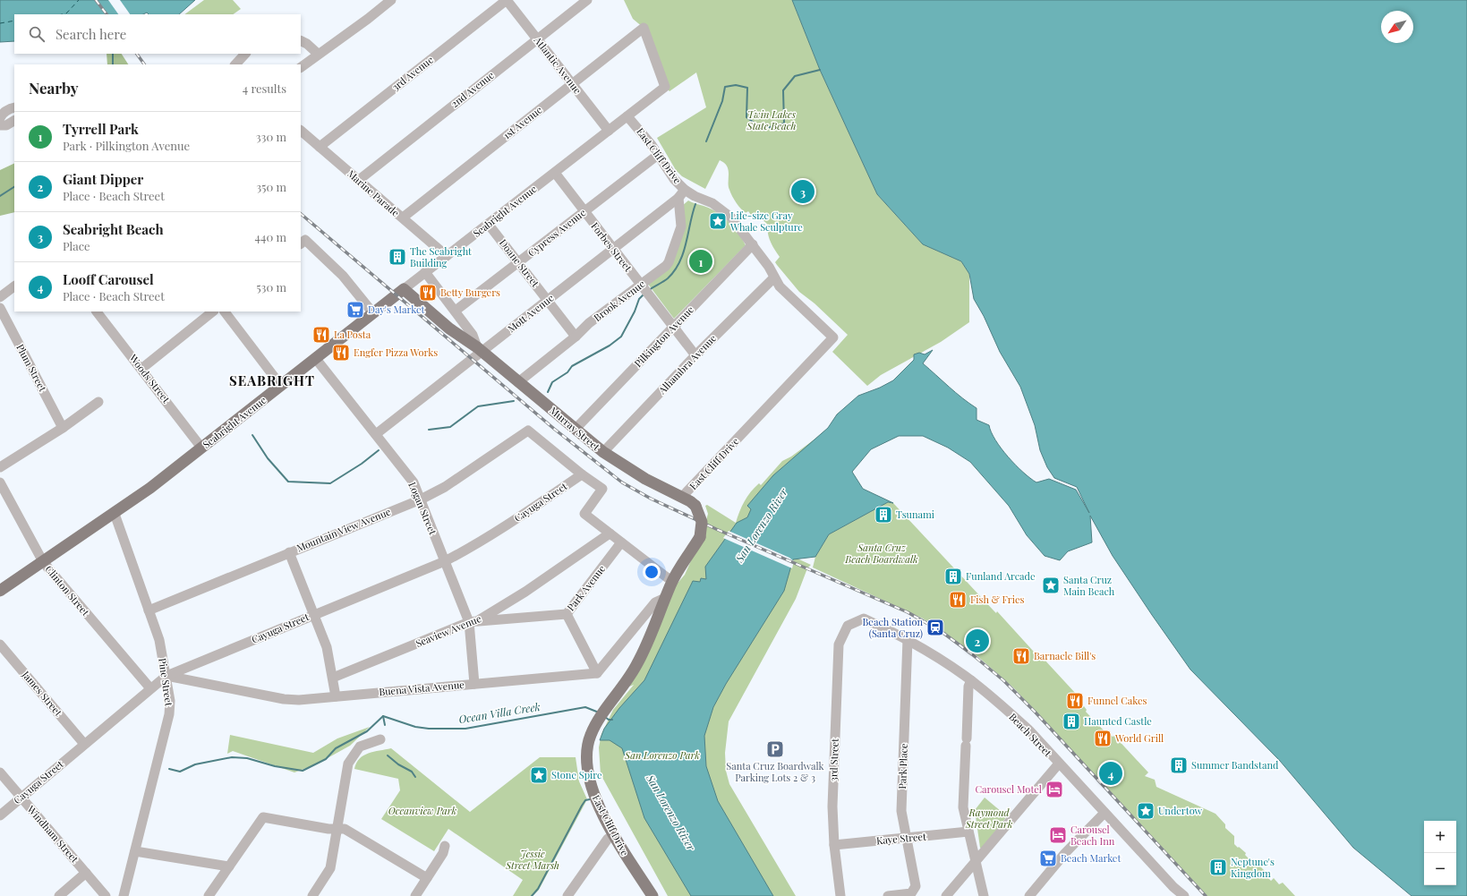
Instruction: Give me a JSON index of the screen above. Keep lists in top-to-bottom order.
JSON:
{
  "streets": {
    "main road": ["East Cliff Drive", "Seabright Avenue", "Murray Street"],
    "street": [
      "Atlantic Avenue",
      "3rd Avenue",
      "2nd Avenue",
      "1st Avenue",
      "Marine Parade",
      "Cypress Avenue",
      "Forbes Street",
      "Doane Street",
      "Brook Avenue",
      "Mott Avenue",
      "Pilkington Avenue",
      "Alhambra Avenue",
      "Plum Street",
      "Woods Street",
      "Cayuga Street",
      "Logan Street",
      "Mountain View Avenue",
      "Park Avenue",
      "Clinton Street",
      "Seaview Avenue",
      "Pine Street",
      "Buena Vista Avenue",
      "James Street",
      "Beach Street",
      "3rd Street",
      "Park Place",
      "Windham Street",
      "Kaye Street"
    ]
  },
  "crossings": [
    ["Atlantic Avenue", "3rd Avenue"],
    ["Atlantic Avenue", "2nd Avenue"],
    ["Atlantic Avenue", "1st Avenue"],
    ["Atlantic Avenue", "Seabright Avenue"],
    ["3rd Avenue", "Marine Parade"],
    ["2nd Avenue", "Marine Parade"],
    ["1st Avenue", "Marine Parade"],
    ["1st Avenue", "Seabright Avenue"],
    ["East Cliff Drive", "Seabright Avenue"],
    ["East Cliff Drive", "Cypress Avenue"],
    ["East Cliff Drive", "Mott Avenue"],
    ["East Cliff Drive", "Pilkington Avenue"],
    ["East Cliff Drive", "Alhambra Avenue"],
    ["East Cliff Drive", "Murray Street"],
    ["Marine Parade", "Seabright Avenue"],
    ["Seabright Avenue", "Forbes Street"],
    ["Seabright Avenue", "Doane Street"],
    ["Seabright Avenue", "Woods Street"],
    ["Seabright Avenue", "Murray Street"],
    ["Seabright Avenue", "Logan Street"],
    ["Seabright Avenue", "Clinton Street"],
    ["Seabright Avenue", "Pine Street"],
    ["Cypress Avenue", "Forbes Street"],
    ["Cypress Avenue", "Doane Street"],
    ["Cypress Avenue", "Murray Street"],
    ["Forbes Street", "Brook Avenue"],
    ["Forbes Street", "Mott Avenue"],
    ["Forbes Street", "Pilkington Avenue"],
    ["Forbes Street", "Alhambra Avenue"],
    ["Doane Street", "Brook Avenue"],
    ["Doane Street", "Mott Avenue"],
    ["Brook Avenue", "Mott Avenue"],
    ["Brook Avenue", "Murray Street"],
    ["Mott Avenue", "Murray Street"],
    ["Mott Avenue", "Logan Street"],
    ["Pilkington Avenue", "Murray Street"],
    ["Alhambra Avenue", "Murray Street"],
    ["Cayuga Street", "Logan Street"],
    ["Cayuga Street", "Mountain View Avenue"],
    ["Cayuga Street", "Clinton Street"],
    ["Cayuga Street", "Pine Street"],
    ["Cayuga Street", "Buena Vista Avenue"],
    ["Cayuga Street", "James Street"],
    ["Cayuga Street", "Windham Street"],
    ["Logan Street", "Mountain View Avenue"],
    ["Logan Street", "Park Avenue"],
    ["Logan Street", "Seaview Avenue"],
    ["Logan Street", "Buena Vista Avenue"],
    ["Mountain View Avenue", "Pine Street"],
    ["Park Avenue", "Seaview Avenue"],
    ["Pine Street", "Buena Vista Avenue"],
    ["Beach Street", "3rd Street"],
    ["Beach Street", "Park Place"],
    ["3rd Street", "Kaye Street"],
    ["Park Place", "Kaye Street"]
  ],
  "districts": ["SEABRIGHT"],
  "water": ["San Lorenzo River", "Ocean Villa Creek"],
  "parks": [
    "Twin Lakes State Beach",
    "Santa Cruz Beach Boardwalk",
    "San Lorenzo Park",
    "Oceanview Park",
    "Raymond Street Park",
    "Jessie Street Marsh"
  ],
  "places": {
    "place": [
      "Life-size Gray Whale Sculpture",
      "Santa Cruz Main Beach",
      "Stone Spire",
      "Undertow"
    ],
    "building": [
      "The Seabright Building",
      "Tsunami",
      "Funland Arcade",
      "Haunted Castle",
      "Summer Bandstand",
      "Neptune's Kingdom"
    ],
    "restaurant": [
      "Betty Burgers",
      "La Posta",
      "Engfer Pizza Works",
      "Fish & Fries",
      "Barnacle Bill's",
      "Funnel Cakes",
      "World Grill"
    ],
    "supermarket": ["Day's Market", "Beach Market"],
    "station": ["Beach Station (Santa Cruz)"],
    "parking": ["Santa Cruz Boardwalk Parking Lots 2 & 3"],
    "hotel": ["Carousel Motel", "Carousel Beach Inn"]
  },
  "north": "bottom left",
  "page": {
    "search": "Search here",
    "heading": ["Nearby", "4 results"],
    "list": [
      {
        "mark": "1",
        "name": "Tyrrell Park",
        "note": "Park · Pilkington Avenue",
        "value": "330 m"
      },
      {
        "mark": "2",
        "name": "Giant Dipper",
        "note": "Place · Beach Street",
        "value": "350 m"
      },
      {
        "mark": "3",
        "name": "Seabright Beach",
        "note": "Place",
        "value": "440 m"
      },
      {
        "mark": "4",
        "name": "Looff Carousel",
        "note": "Place · Beach Street",
        "value": "530 m"
      }
    ],
    "pins": [
      "3",
      "1",
      "2",
      "4"
    ],
    "map_buttons": ["+", "−"]
  }
}
